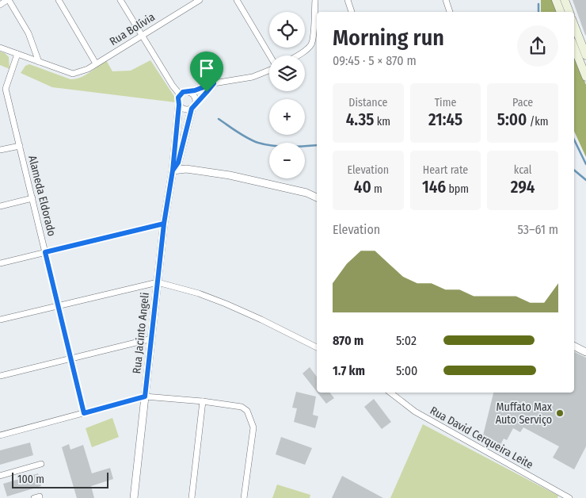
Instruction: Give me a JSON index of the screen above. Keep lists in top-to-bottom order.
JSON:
{
  "streets": {
    "street": [
      "Rua Bolívia",
      "Alameda Eldorado",
      "Rua Jacinto Angeli",
      "Rua David Cerqueira Leite"
    ]
  },
  "crossings": [
    ["Rua Bolívia", "Alameda Eldorado"]
  ],
  "places": ["Muffato Max Auto Serviço"],
  "scale_bar": "100 m",
  "page": {
    "map_buttons": ["+", "−"],
    "heading": ["Morning run", "09:45 · 5 × 870 m"],
    "stats": [
      ["Distance", "4.35 km"],
      ["Time", "21:45"],
      ["Pace", "5:00 /km"],
      ["Elevation", "40 m"],
      ["Heart rate", "146 bpm"],
      ["kcal", "294"]
    ],
    "chart": ["Elevation", "53–61 m"],
    "list": [
      {
        "name": "870 m",
        "note": "5:02"
      },
      {
        "name": "1.7 km",
        "note": "5:00"
      }
    ],
    "scale": "100 m"
  }
}
